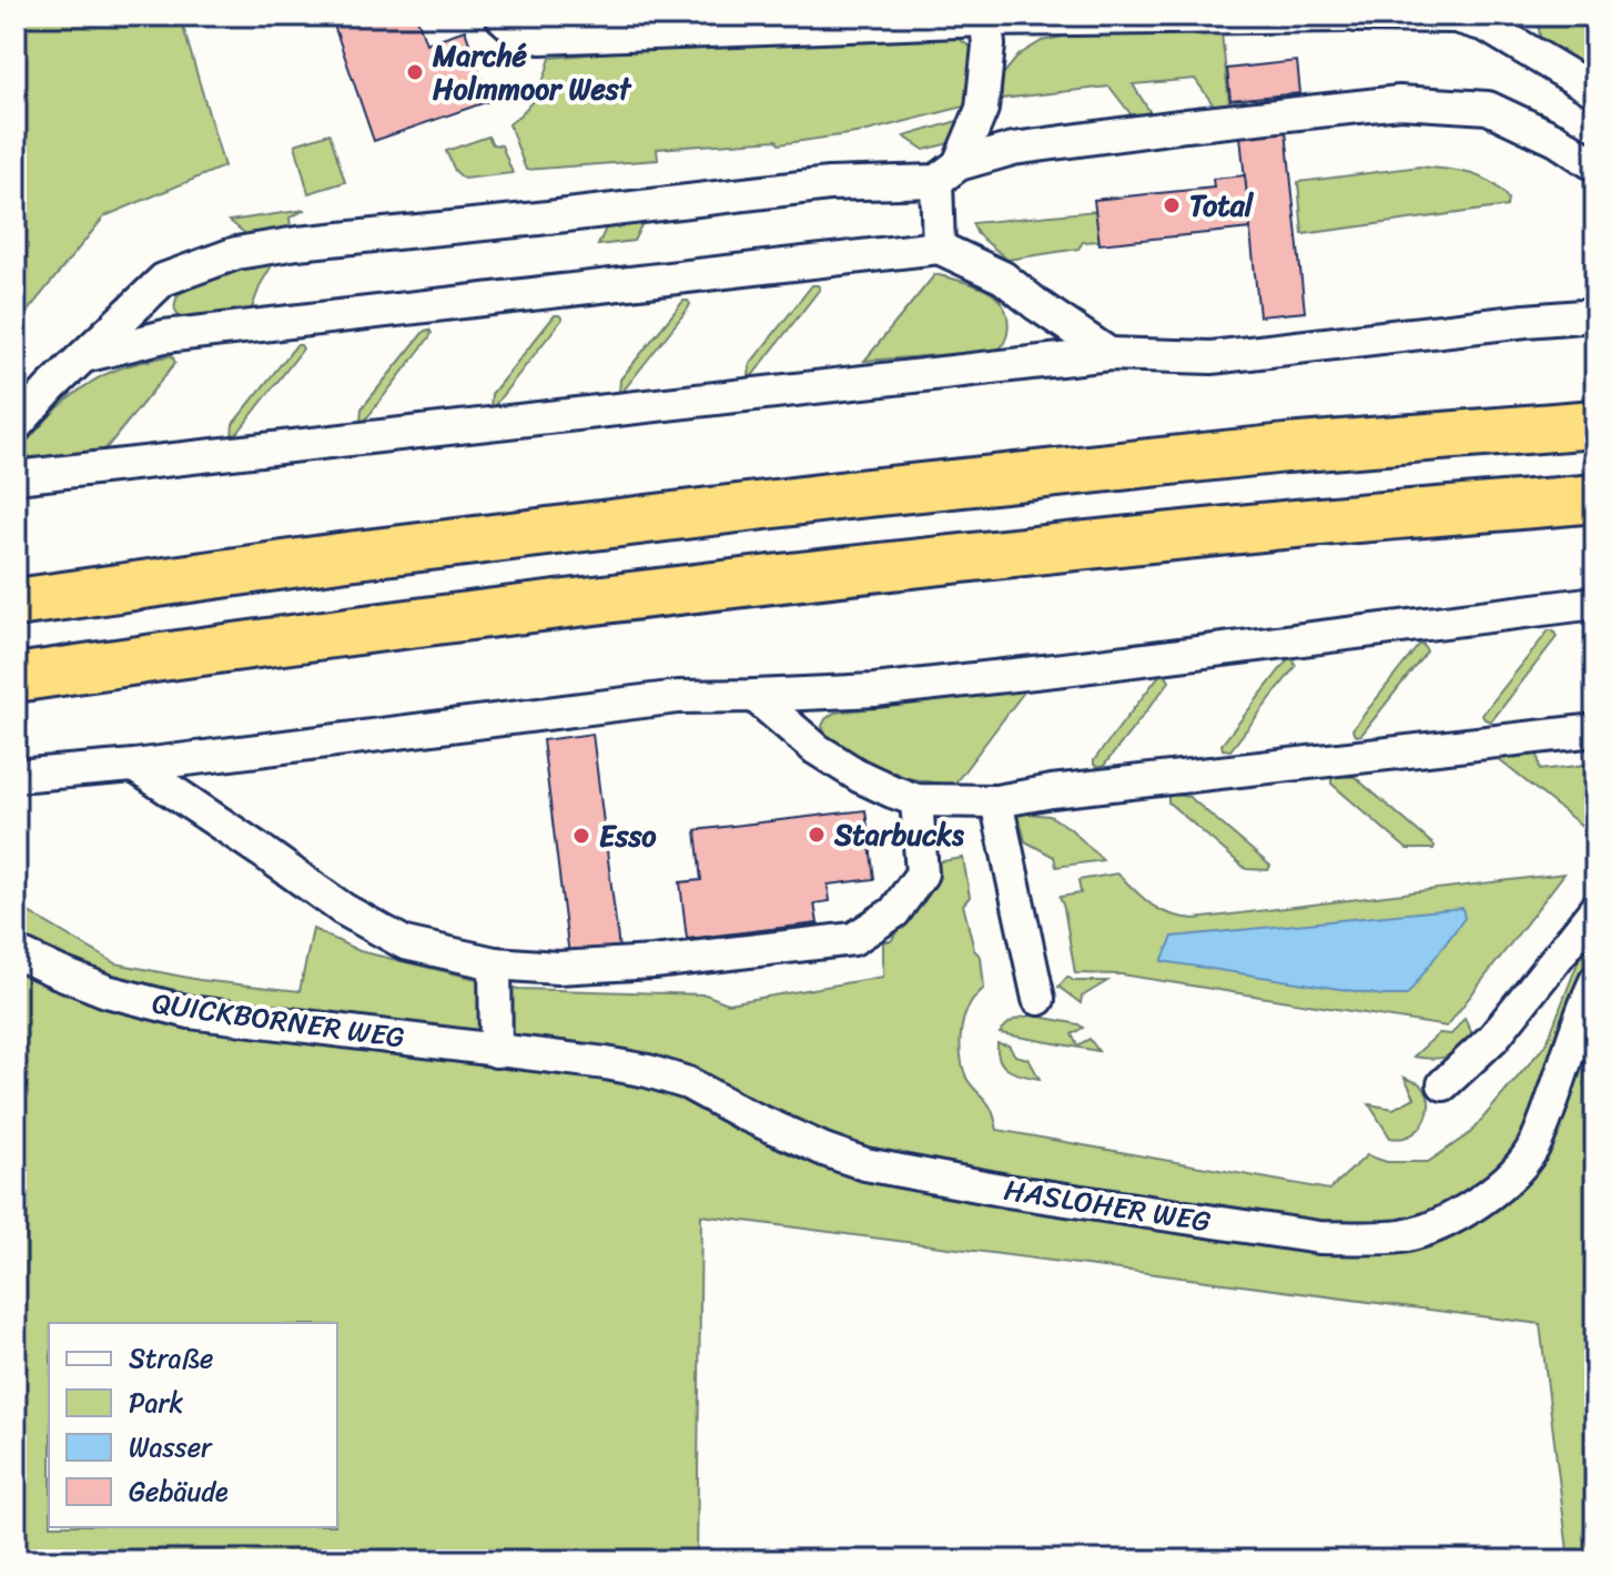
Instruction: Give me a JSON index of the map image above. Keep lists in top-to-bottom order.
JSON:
{
  "streets": {
    "street": ["QUICKBORNER WEG", "HASLOHER WEG"]
  },
  "crossings": [
    ["QUICKBORNER WEG", "HASLOHER WEG"]
  ],
  "places": [
    "Marché Holmmoor West",
    "Total",
    "Starbucks",
    "Esso"
  ],
  "legend": [
    "Straße",
    "Park",
    "Wasser",
    "Gebäude"
  ]
}
